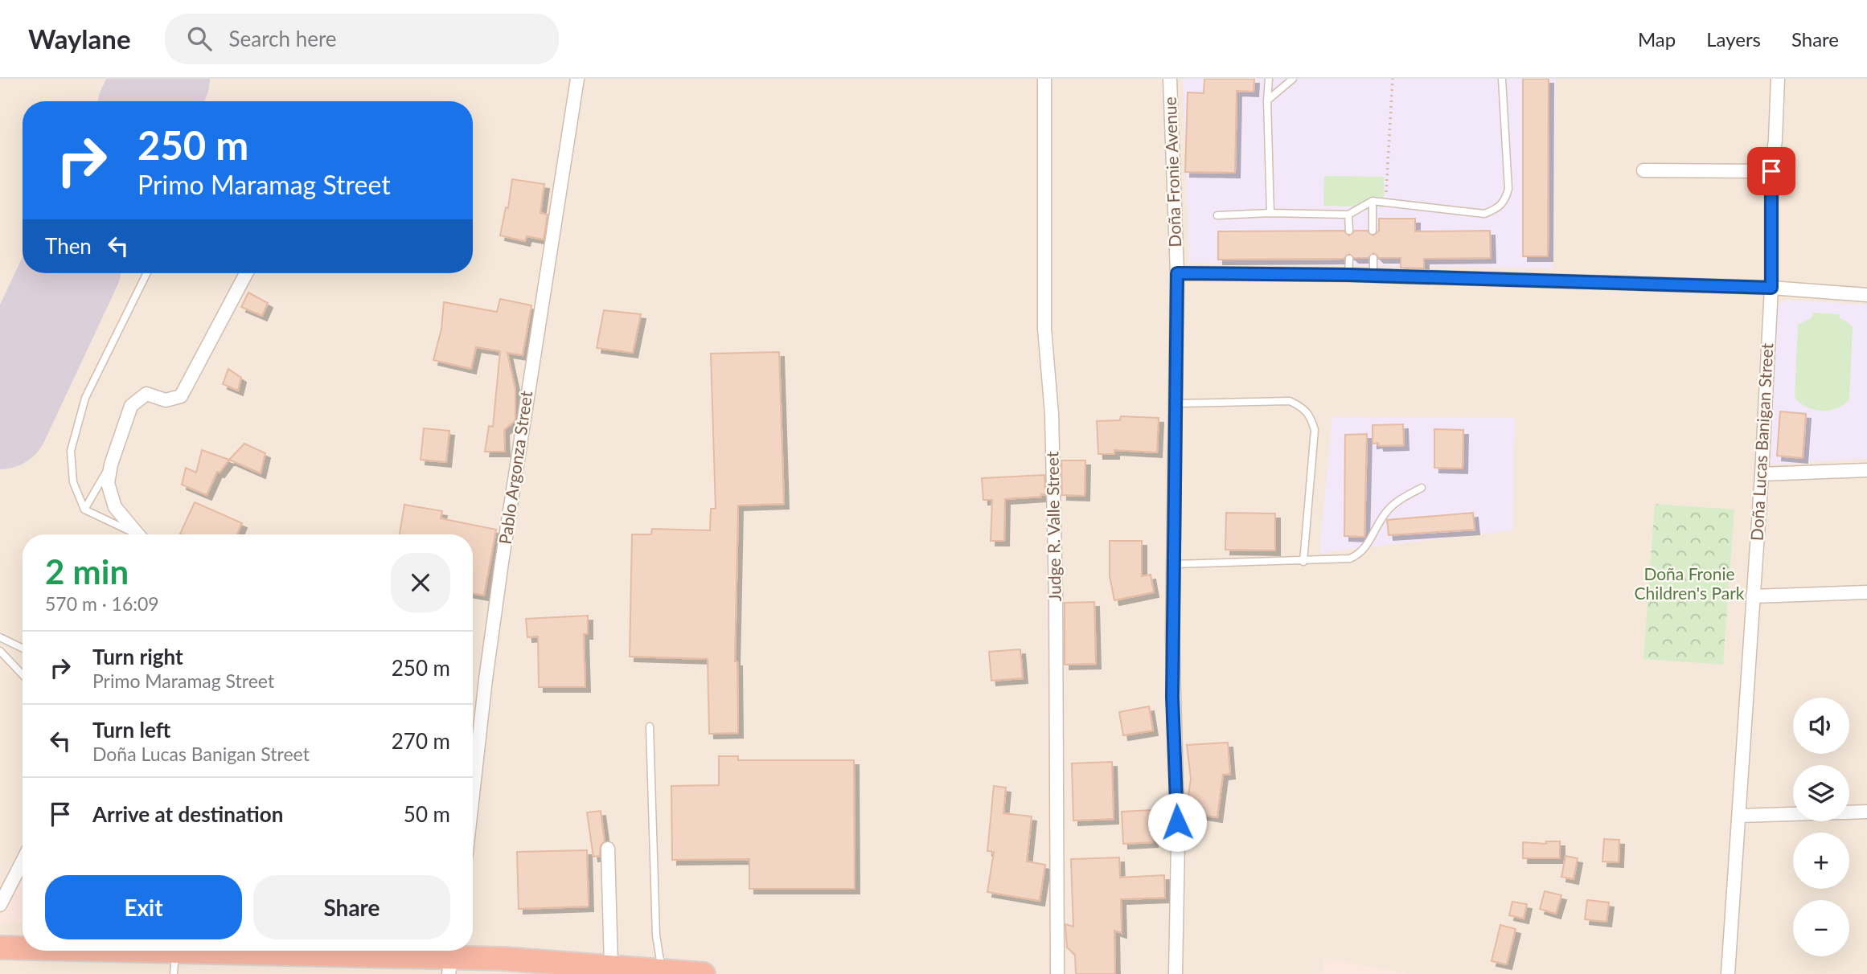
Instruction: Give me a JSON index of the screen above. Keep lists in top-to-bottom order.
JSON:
{
  "streets": {
    "street": [
      "Doña Fronie Avenue",
      "Doña Lucas Banigan Street",
      "Pablo Argonza Street",
      "Judge R. Valle Street"
    ]
  },
  "parks": ["Doña Fronie Children's Park"],
  "page": {
    "header": "Waylane",
    "search": "Search here",
    "nav": ["Map", "Layers", "Share"],
    "turn": ["250 m", "Primo Maramag Street"],
    "then": "Then",
    "heading": ["2 min", "570 m · 16:09"],
    "list": [
      {
        "name": "Turn right",
        "note": "Primo Maramag Street",
        "value": "250 m"
      },
      {
        "name": "Turn left",
        "note": "Doña Lucas Banigan Street",
        "value": "270 m"
      },
      {
        "name": "Arrive at destination",
        "value": "50 m"
      }
    ],
    "map_buttons": ["+", "−"],
    "buttons": ["Exit", "Share"]
  }
}
